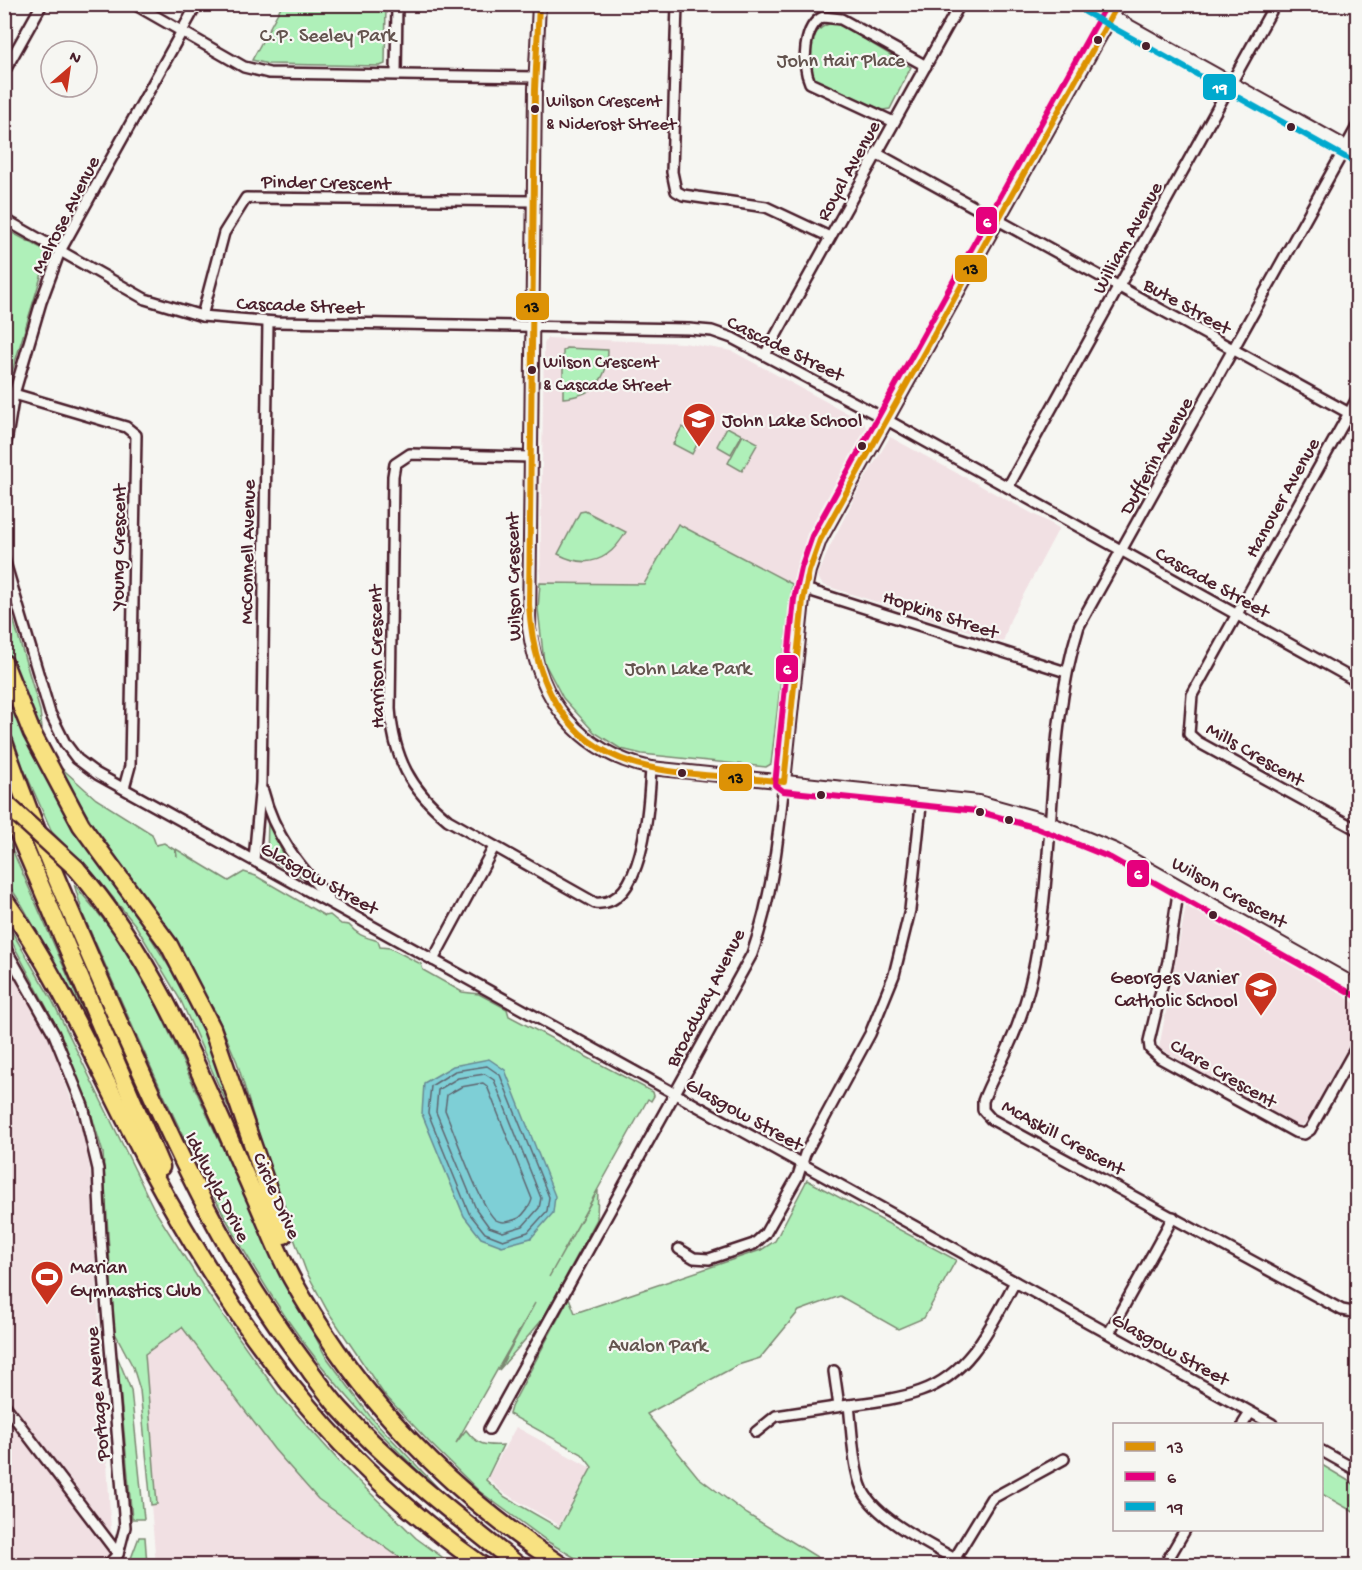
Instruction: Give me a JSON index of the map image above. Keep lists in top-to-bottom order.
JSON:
{
  "streets": {
    "highway": ["Idylwyld Drive", "Circle Drive"],
    "street": [
      "Royal Avenue",
      "Pinder Crescent",
      "Melrose Avenue",
      "William Avenue",
      "Cascade Street",
      "Bute Street",
      "Dufferin Avenue",
      "Hanover Avenue",
      "Young Crescent",
      "McConnell Avenue",
      "Wilson Crescent",
      "Hopkins Street",
      "Harrison Crescent",
      "Mills Crescent",
      "Glasgow Street",
      "Broadway Avenue",
      "Clare Crescent",
      "McAskill Crescent",
      "Portage Avenue"
    ]
  },
  "crossings": [
    ["Royal Avenue", "Cascade Street"],
    ["Royal Avenue", "Bute Street"],
    ["Pinder Crescent", "Cascade Street"],
    ["Pinder Crescent", "Wilson Crescent"],
    ["Melrose Avenue", "Cascade Street"],
    ["Melrose Avenue", "Young Crescent"],
    ["William Avenue", "Cascade Street"],
    ["William Avenue", "Bute Street"],
    ["Cascade Street", "Dufferin Avenue"],
    ["Cascade Street", "Hanover Avenue"],
    ["Cascade Street", "McConnell Avenue"],
    ["Cascade Street", "Wilson Crescent"],
    ["Cascade Street", "Mills Crescent"],
    ["Cascade Street", "Broadway Avenue"],
    ["Bute Street", "Dufferin Avenue"],
    ["Bute Street", "Hanover Avenue"],
    ["Bute Street", "Broadway Avenue"],
    ["Dufferin Avenue", "Wilson Crescent"],
    ["Dufferin Avenue", "Hopkins Street"],
    ["Dufferin Avenue", "McAskill Crescent"],
    ["Hanover Avenue", "Mills Crescent"],
    ["Young Crescent", "Glasgow Street"],
    ["McConnell Avenue", "Glasgow Street"],
    ["Wilson Crescent", "Harrison Crescent"],
    ["Wilson Crescent", "Broadway Avenue"],
    ["Wilson Crescent", "Clare Crescent"],
    ["Wilson Crescent", "McAskill Crescent"],
    ["Hopkins Street", "Broadway Avenue"],
    ["Glasgow Street", "Broadway Avenue"]
  ],
  "parks": [
    "C.P. Seeley Park",
    "John Hair Place",
    "John Lake Park",
    "Avalon Park"
  ],
  "places": {
    "other": ["Wilson Crescent & Niderost Street", "Wilson Crescent & Cascade Street"],
    "school or university": ["John Lake School", "Georges Vanier Catholic School"],
    "sports": ["Marian Gymnastics Club"]
  },
  "lines": ["transit line 13", "transit line 6", "transit line 19"],
  "legend": ["13", "6", "19"],
  "north": "top right"
}
